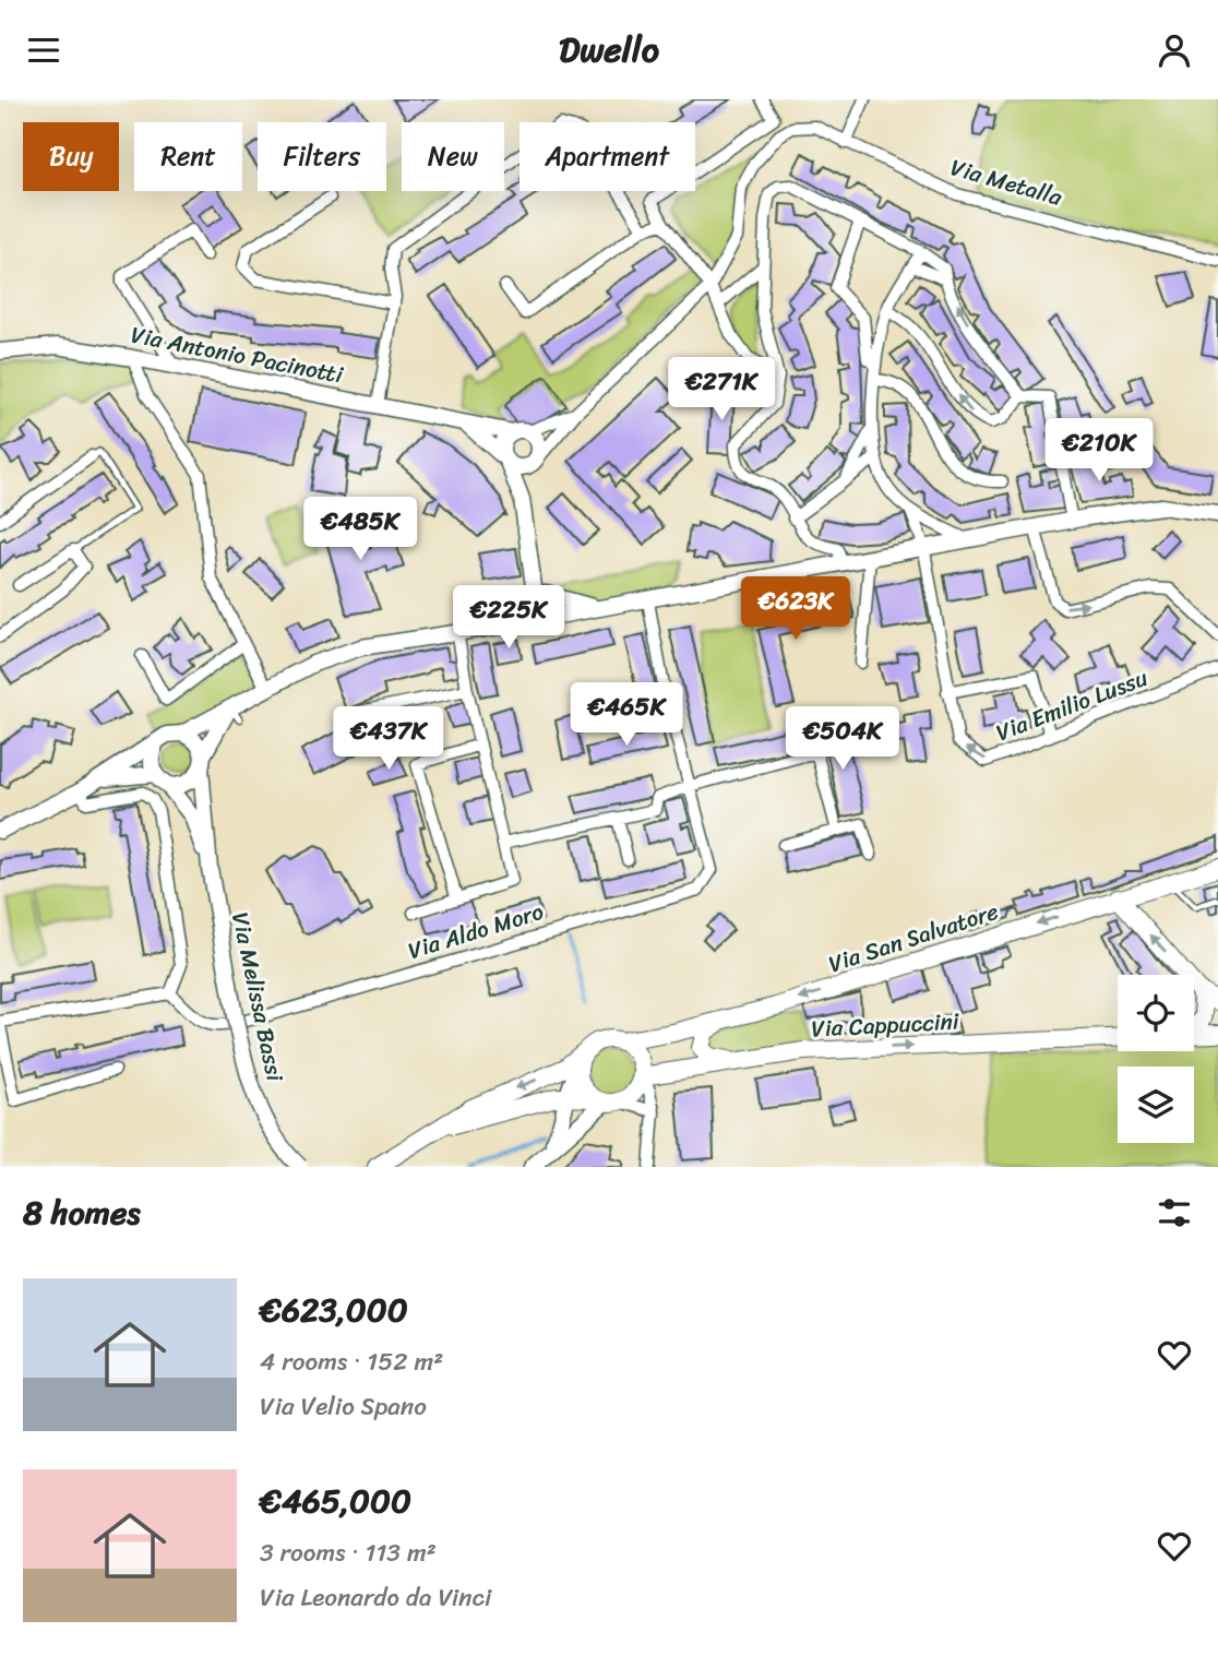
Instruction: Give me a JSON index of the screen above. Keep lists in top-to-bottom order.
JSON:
{
  "streets": {
    "main road": ["Via San Salvatore", "Via Cappuccini"],
    "street": [
      "Via Metalla",
      "Via Antonio Pacinotti",
      "Via Emilio Lussu",
      "Via Aldo Moro",
      "Via Melissa Bassi"
    ]
  },
  "crossings": [
    ["Via San Salvatore", "Via Cappuccini"]
  ],
  "one_way": ["Via San Salvatore", "Via Cappuccini"],
  "page": {
    "header": "Dwello",
    "chip": [
      "Buy",
      "Rent",
      "Filters",
      "New",
      "Apartment"
    ],
    "price": [
      "€271K",
      "€210K",
      "€485K",
      "€623K",
      "€225K",
      "€465K",
      "€437K",
      "€504K"
    ],
    "heading": "8 homes",
    "list": [
      {
        "name": "€623,000",
        "note": "4 rooms · 152 m² · Via Velio Spano"
      },
      {
        "name": "€465,000",
        "note": "3 rooms · 113 m² · Via Leonardo da Vinci"
      }
    ]
  }
}
